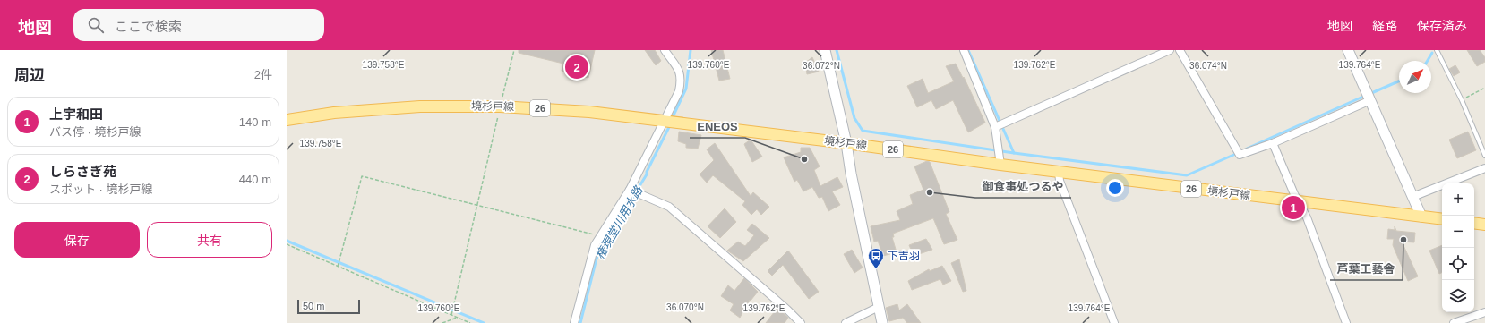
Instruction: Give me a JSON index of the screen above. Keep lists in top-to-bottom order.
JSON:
{
  "streets": {
    "main road": ["境杉戸線", "26"]
  },
  "water": ["権現堂川用水路"],
  "places": {
    "other": ["ENEOS", "御食事処つるや", "芦葉工藝舎"],
    "bus stop": ["下吉羽"]
  },
  "scale_bar": "50 m",
  "north": "top right",
  "page": {
    "header": "地図",
    "search": "ここで検索",
    "nav": ["地図", "経路", "保存済み"],
    "heading": ["周辺", "2件"],
    "pins": ["2", "1"],
    "list": [
      {
        "mark": "1",
        "name": "上宇和田",
        "note": "バス停 · 境杉戸線",
        "value": "140 m"
      },
      {
        "mark": "2",
        "name": "しらさぎ苑",
        "note": "スポット · 境杉戸線",
        "value": "440 m"
      }
    ],
    "map_buttons": ["+", "−"],
    "buttons": ["保存", "共有"],
    "scale": "50 m"
  },
  "coordinates": [
    "139.758°E",
    "139.760°E",
    "139.762°E",
    "139.764°E",
    "36.072°N",
    "36.074°N",
    "36.070°N"
  ]
}
